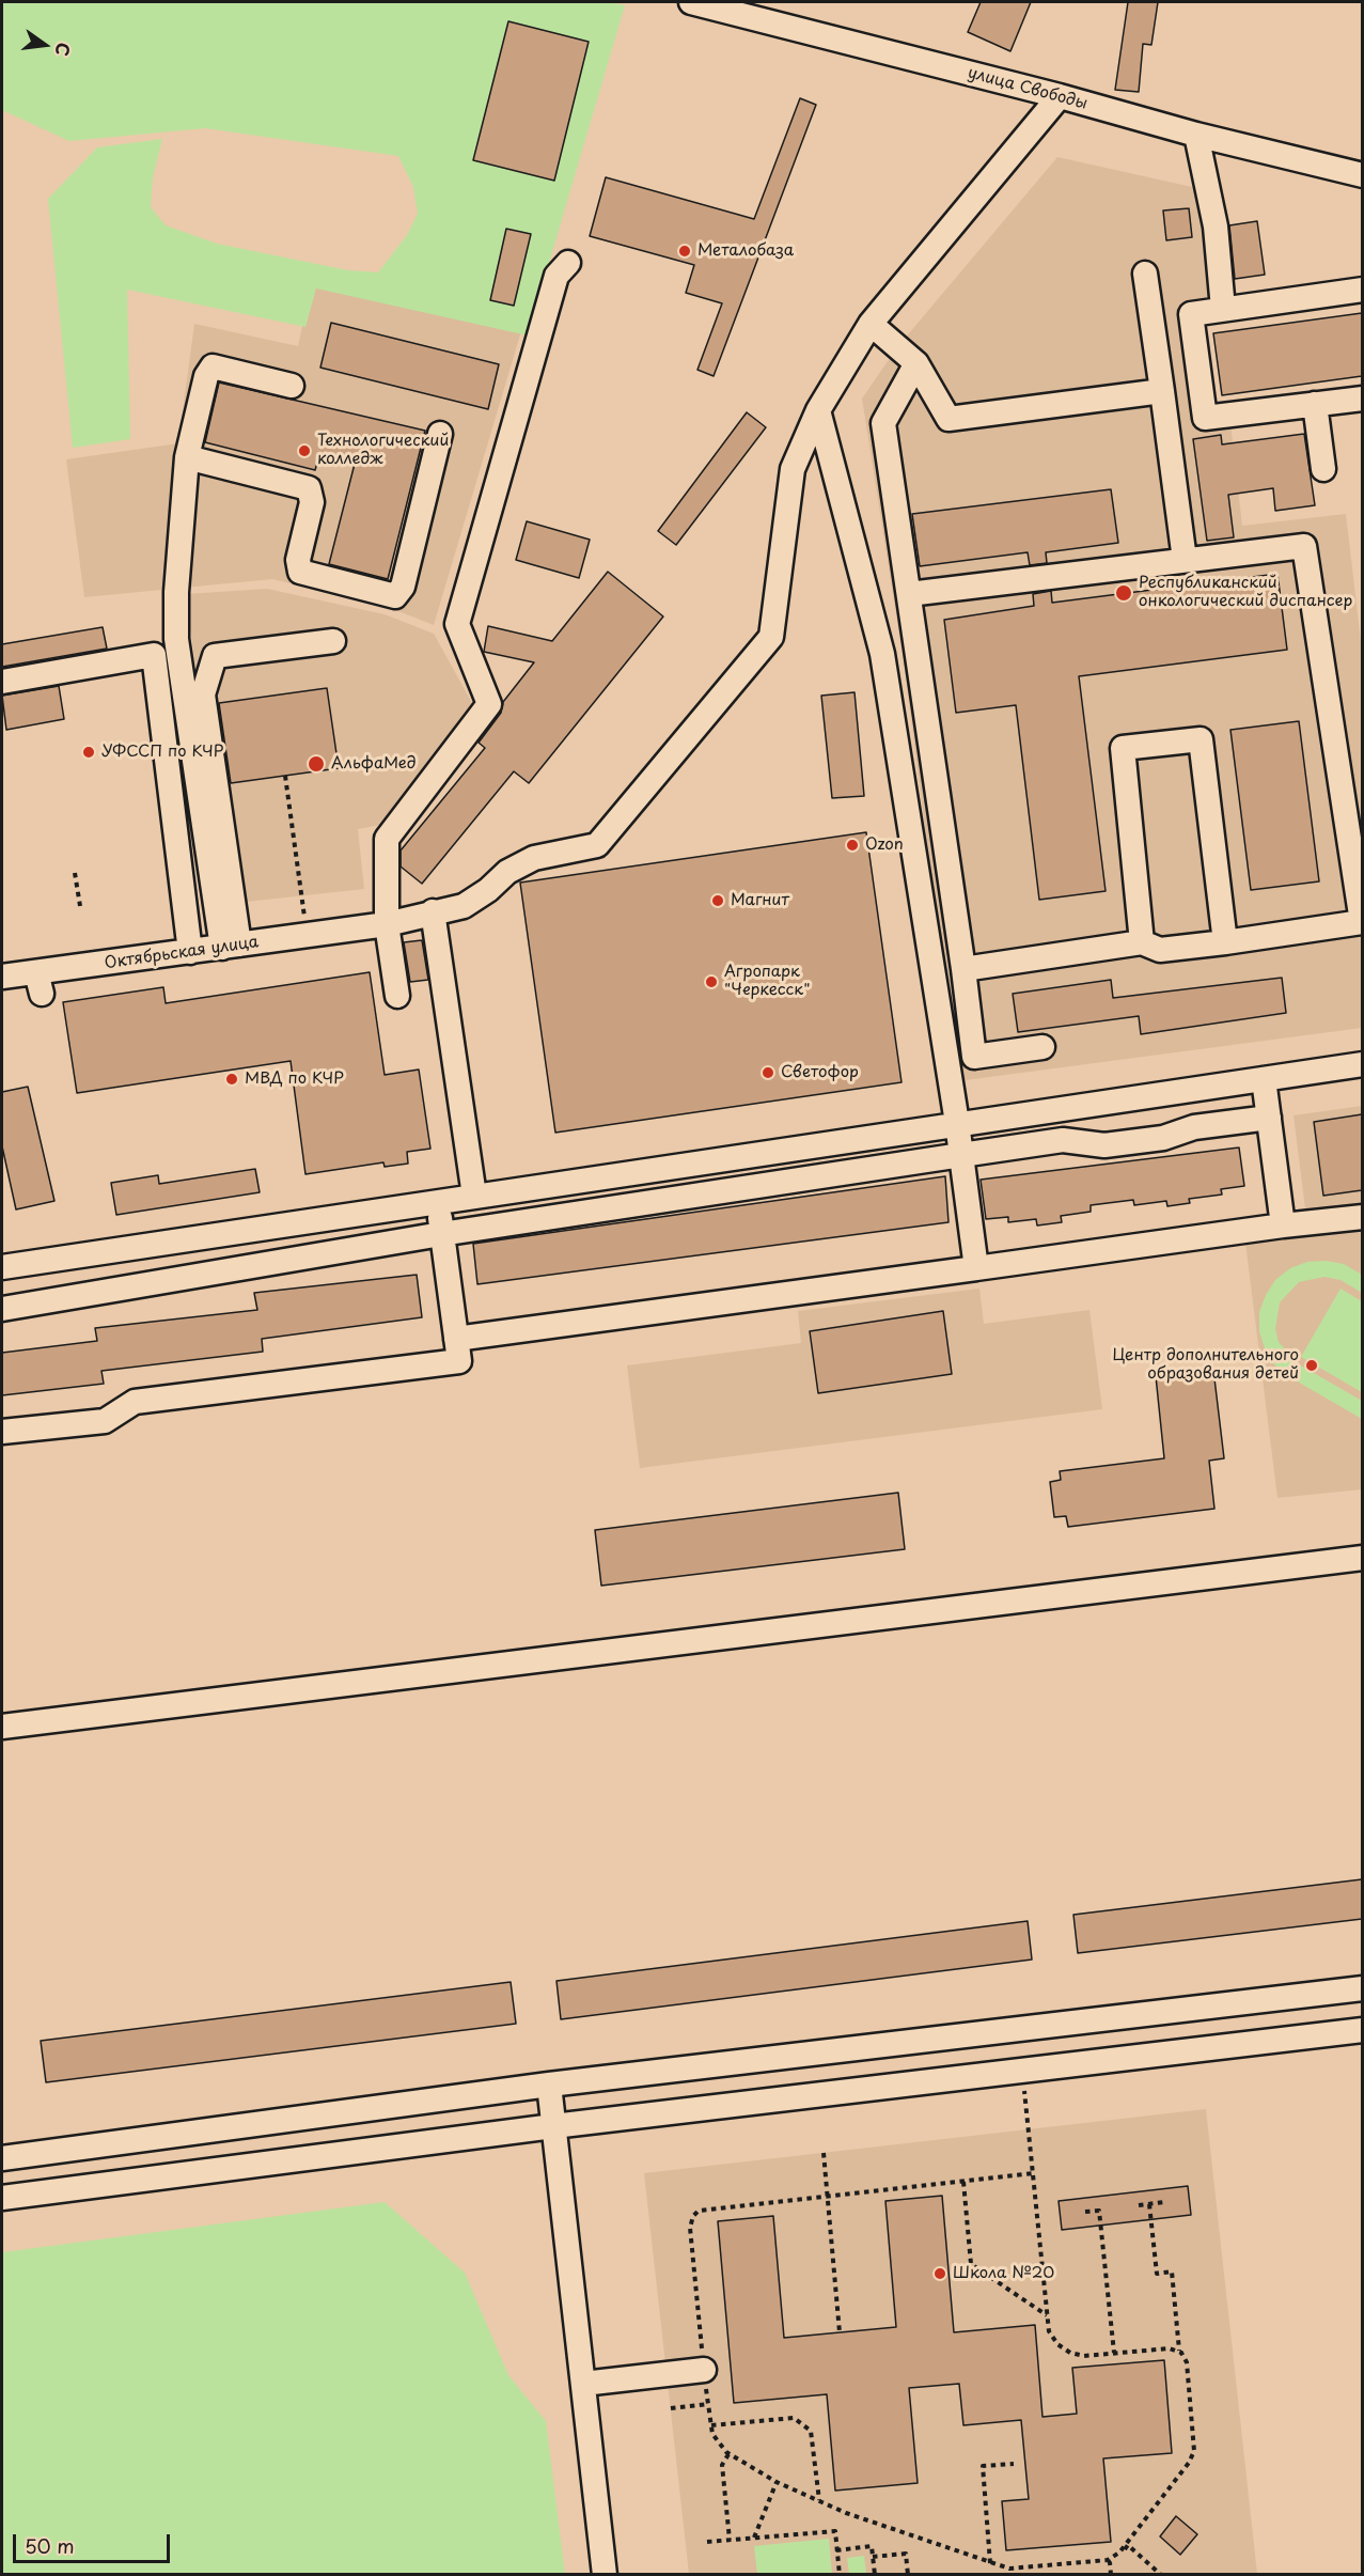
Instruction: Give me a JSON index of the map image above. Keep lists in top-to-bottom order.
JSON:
{
  "streets": {
    "street": ["улица Свободы", "Октябрьская улица"]
  },
  "crossings": [
    ["улица Свободы", "Октябрьская улица"]
  ],
  "places": [
    "Металобаза",
    "Технологический колледж",
    "Республиканский онкологический диспансер",
    "УФССП по КЧР",
    "АльфаМед",
    "Ozon",
    "Магнит",
    "Агропарк \"Черкесск\"",
    "Светофор",
    "МВД по КЧР",
    "Центр дополнительного образования детей",
    "Школа №20"
  ],
  "scale_bar": "50 m",
  "north": "right"
}
